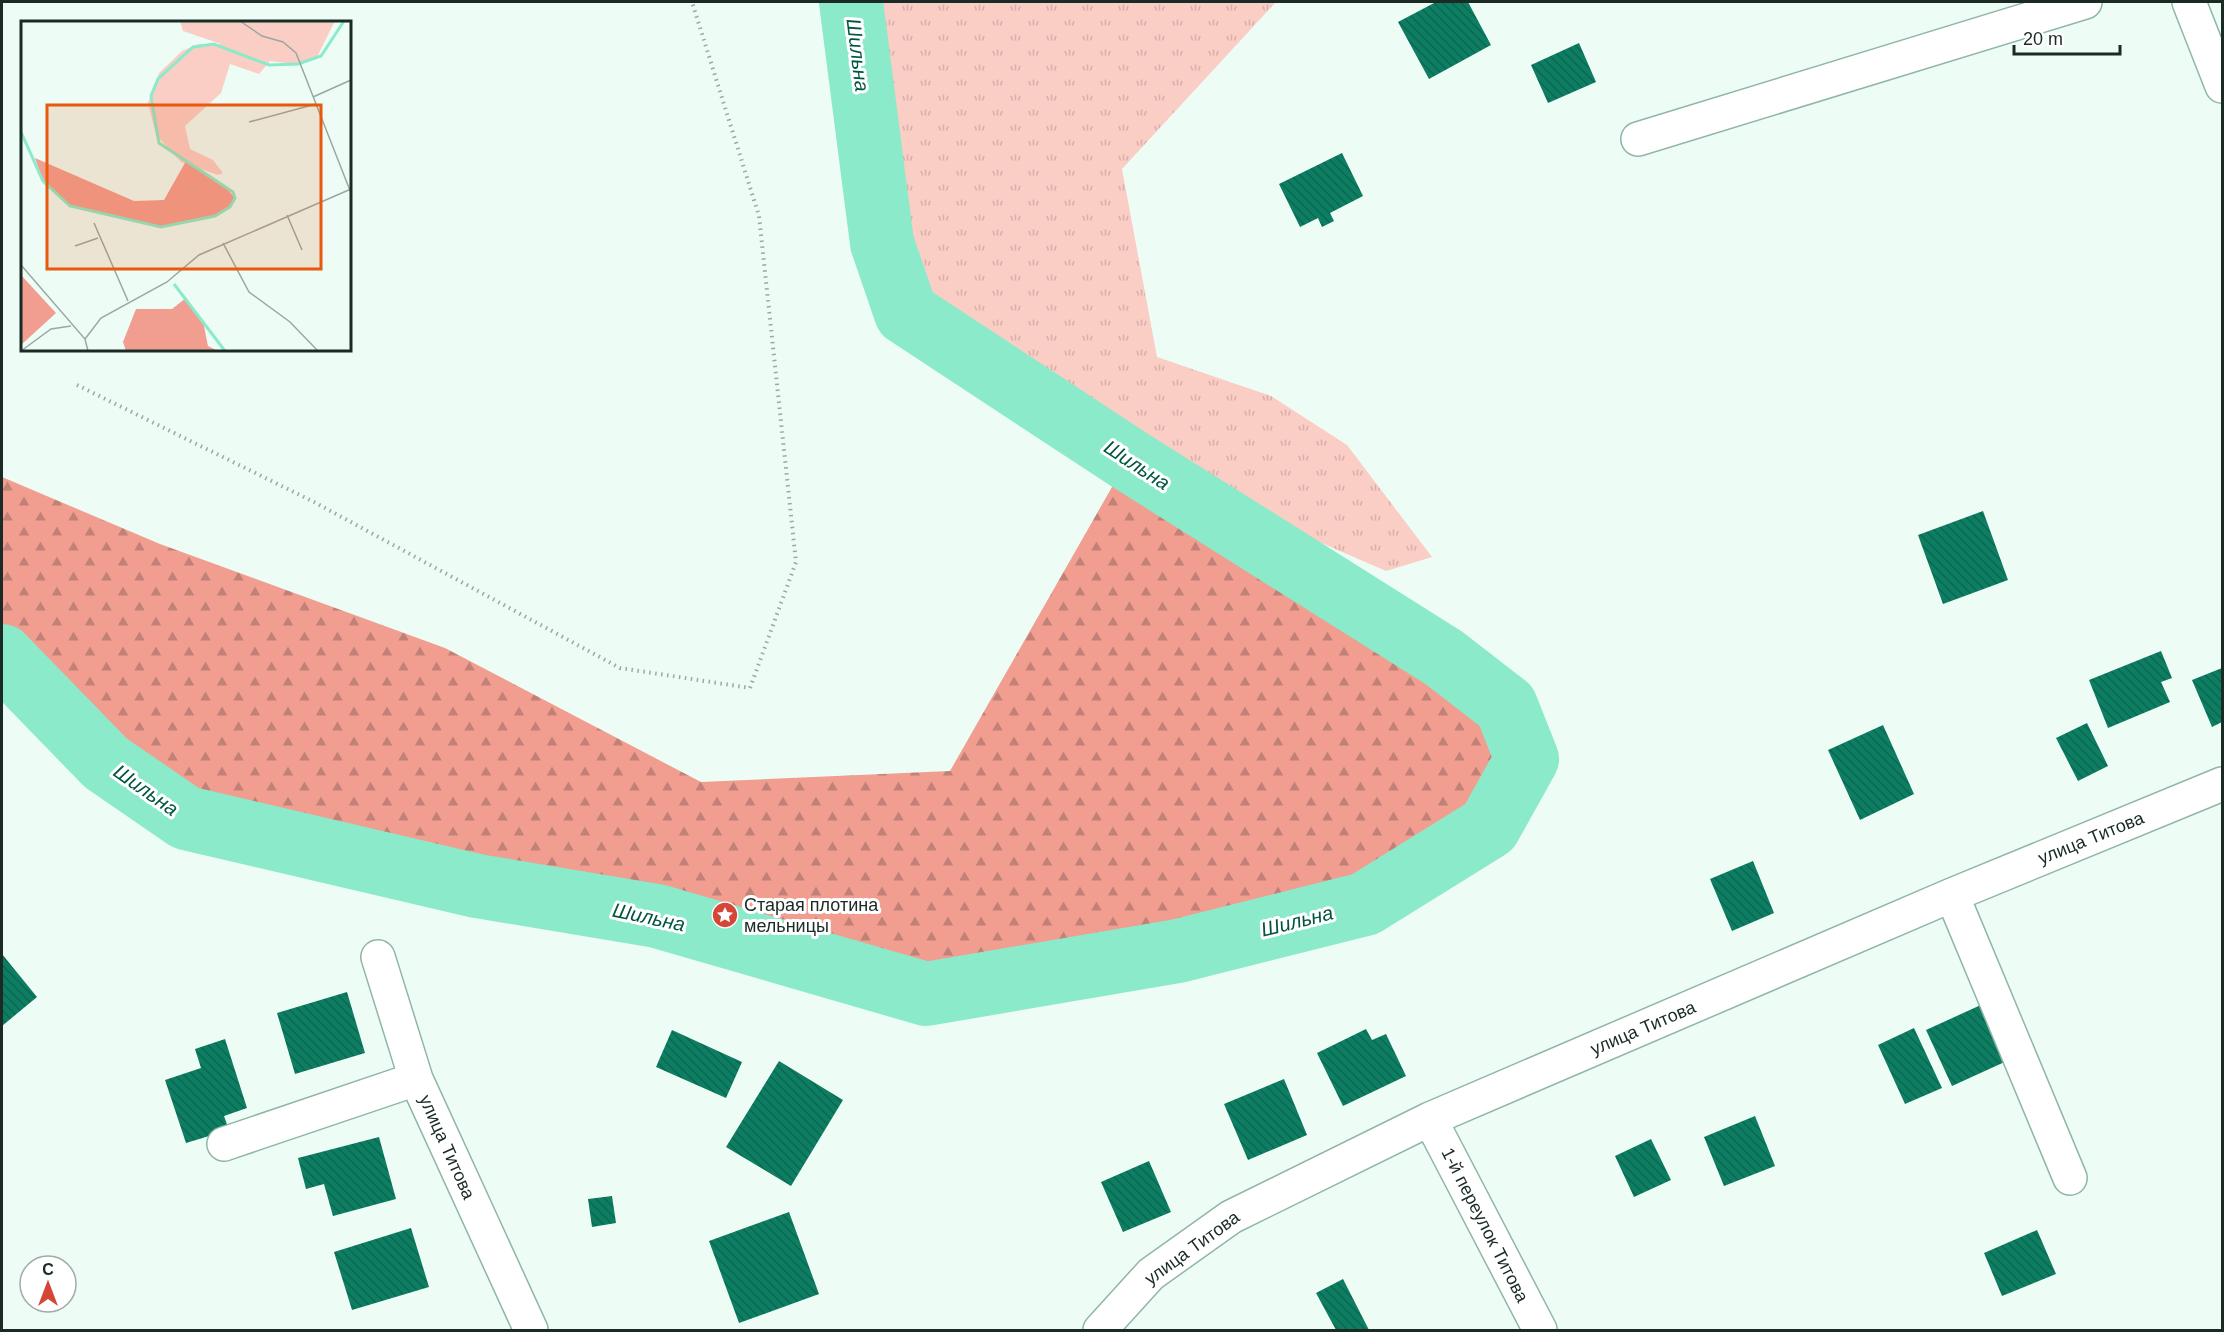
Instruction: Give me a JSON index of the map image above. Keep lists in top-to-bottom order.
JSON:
{
  "streets": {
    "street": ["улица Титова", "1-й переулок Титова"]
  },
  "crossings": [
    ["улица Титова", "1-й переулок Титова"]
  ],
  "water": ["Шильна"],
  "places": {
    "place": ["Старая плотина мельницы"]
  },
  "scale_bar": "20 m",
  "north": "top"
}
